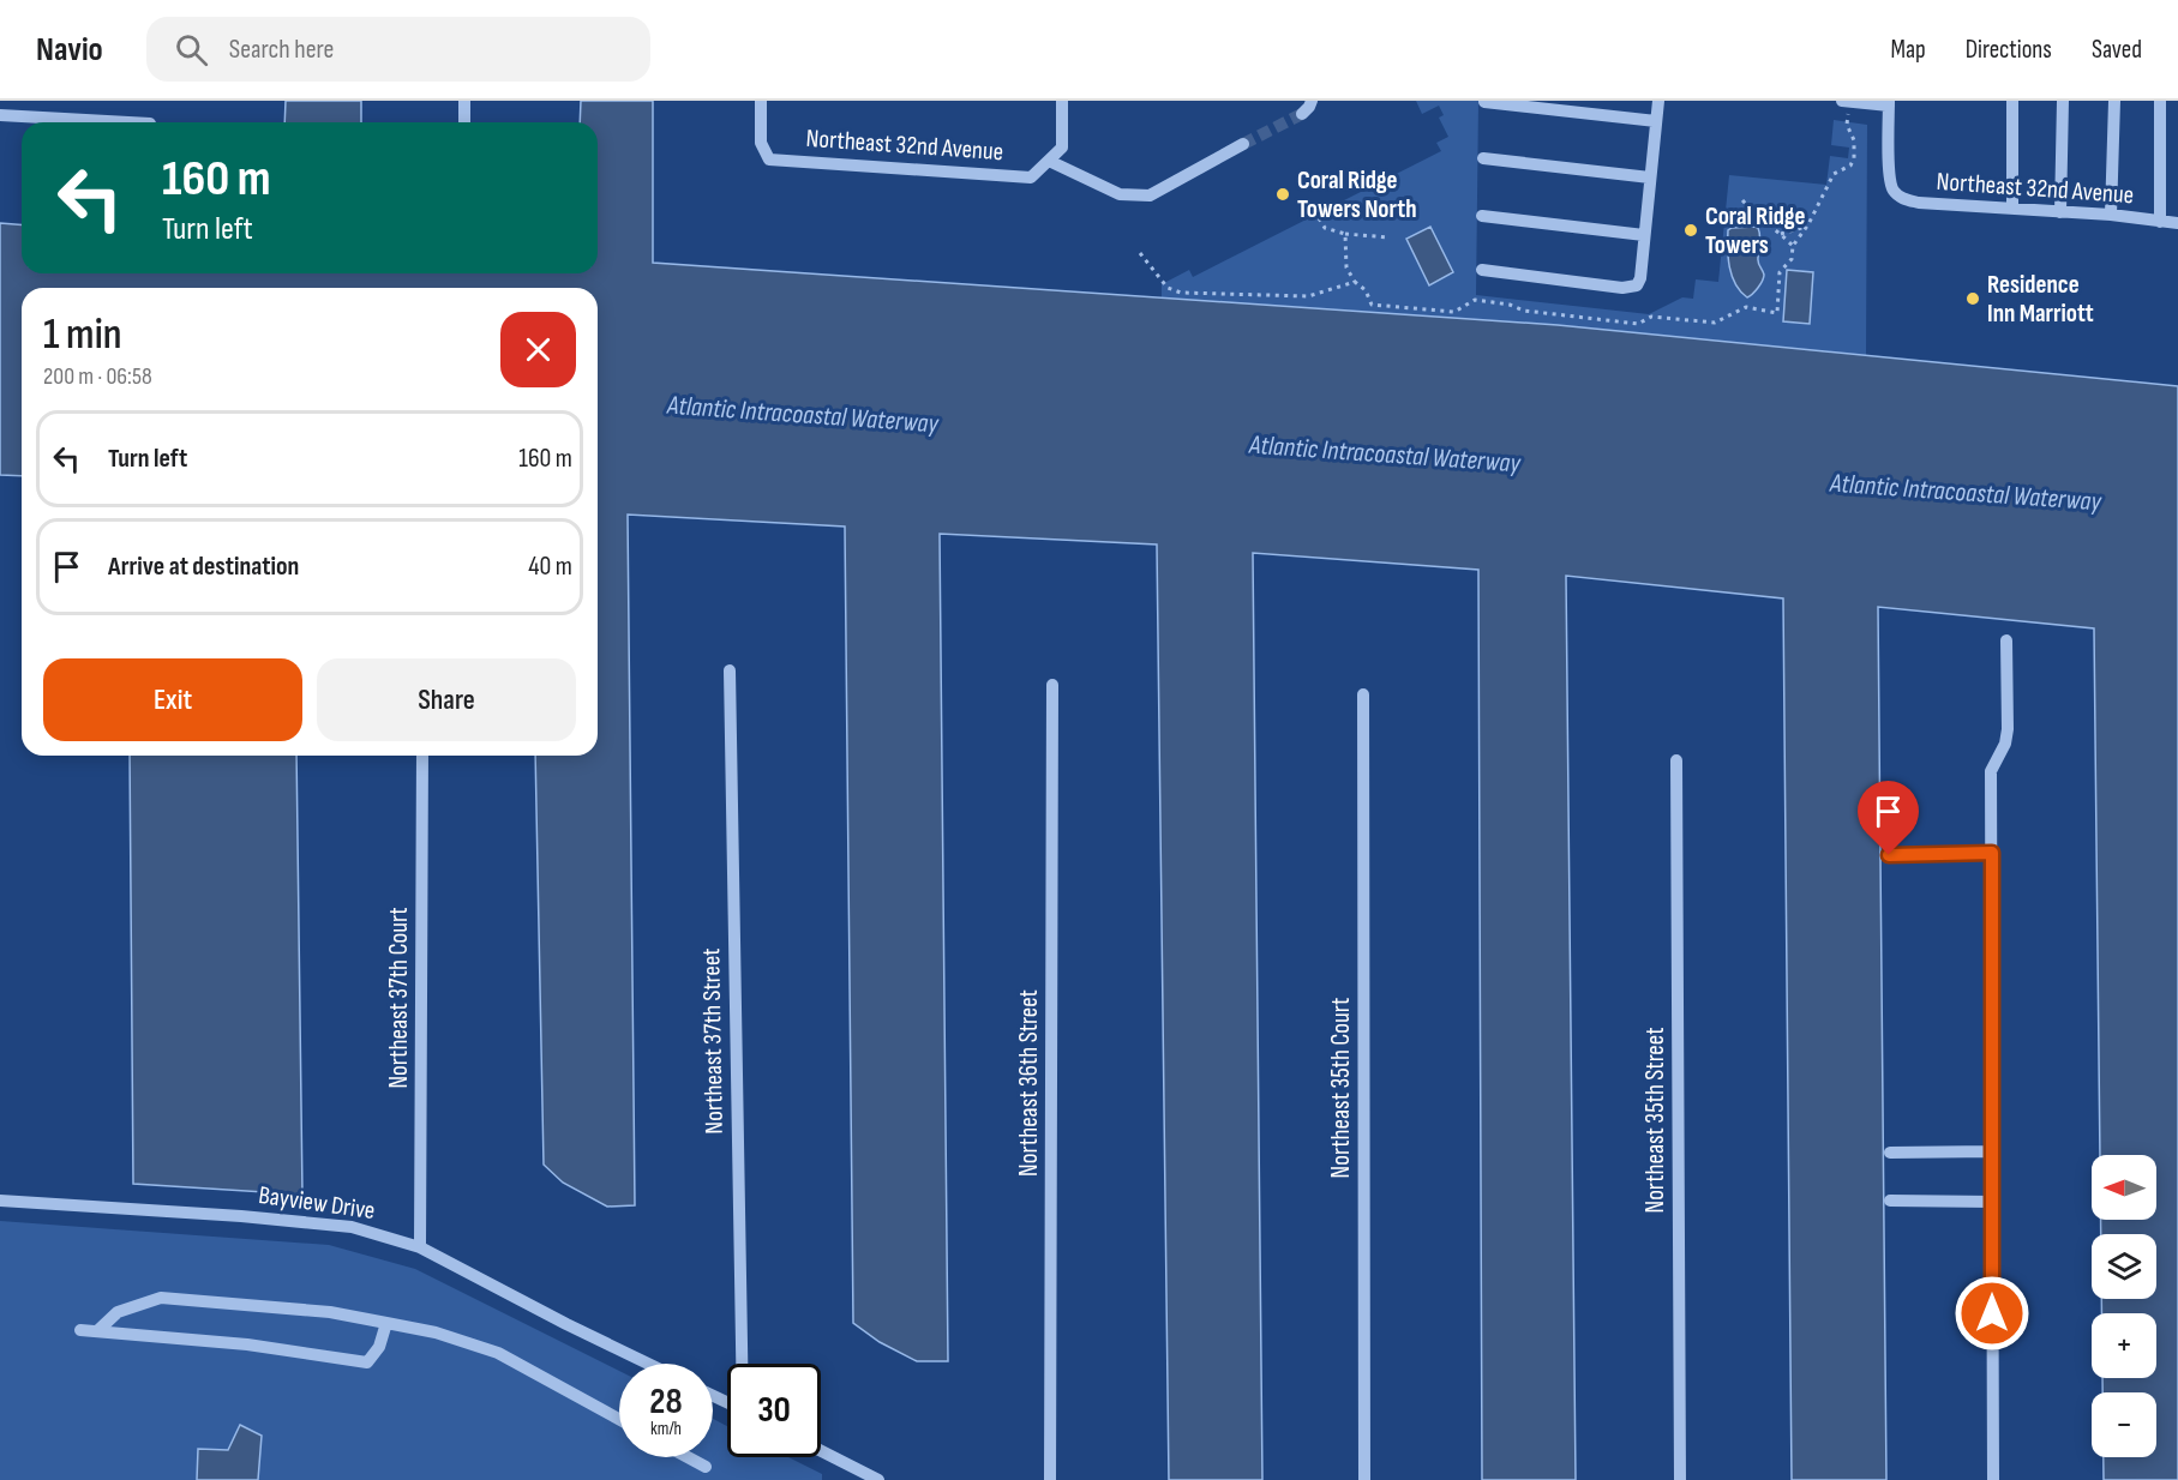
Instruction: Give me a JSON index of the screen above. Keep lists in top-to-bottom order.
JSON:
{
  "streets": {
    "street": [
      "Northeast 32nd Avenue",
      "Northeast 37th Court",
      "Northeast 37th Street",
      "Northeast 36th Street",
      "Northeast 35th Court",
      "Northeast 35th Street",
      "Bayview Drive"
    ]
  },
  "crossings": [
    ["Northeast 37th Court", "Bayview Drive"]
  ],
  "water": ["Atlantic Intracoastal Waterway"],
  "places": ["Coral Ridge Towers North", "Coral Ridge Towers", "Residence Inn Marriott"],
  "north": "left",
  "page": {
    "header": "Navio",
    "search": "Search here",
    "nav": ["Map", "Directions", "Saved"],
    "turn": ["160 m", "Turn left"],
    "heading": ["1 min", "200 m · 06:58"],
    "list": [
      {
        "name": "Turn left",
        "value": "160 m"
      },
      {
        "name": "Arrive at destination",
        "value": "40 m"
      }
    ],
    "buttons": ["Exit", "Share"],
    "map_buttons": ["+", "−"],
    "speed": "28 km/h",
    "limit": "30"
  }
}
